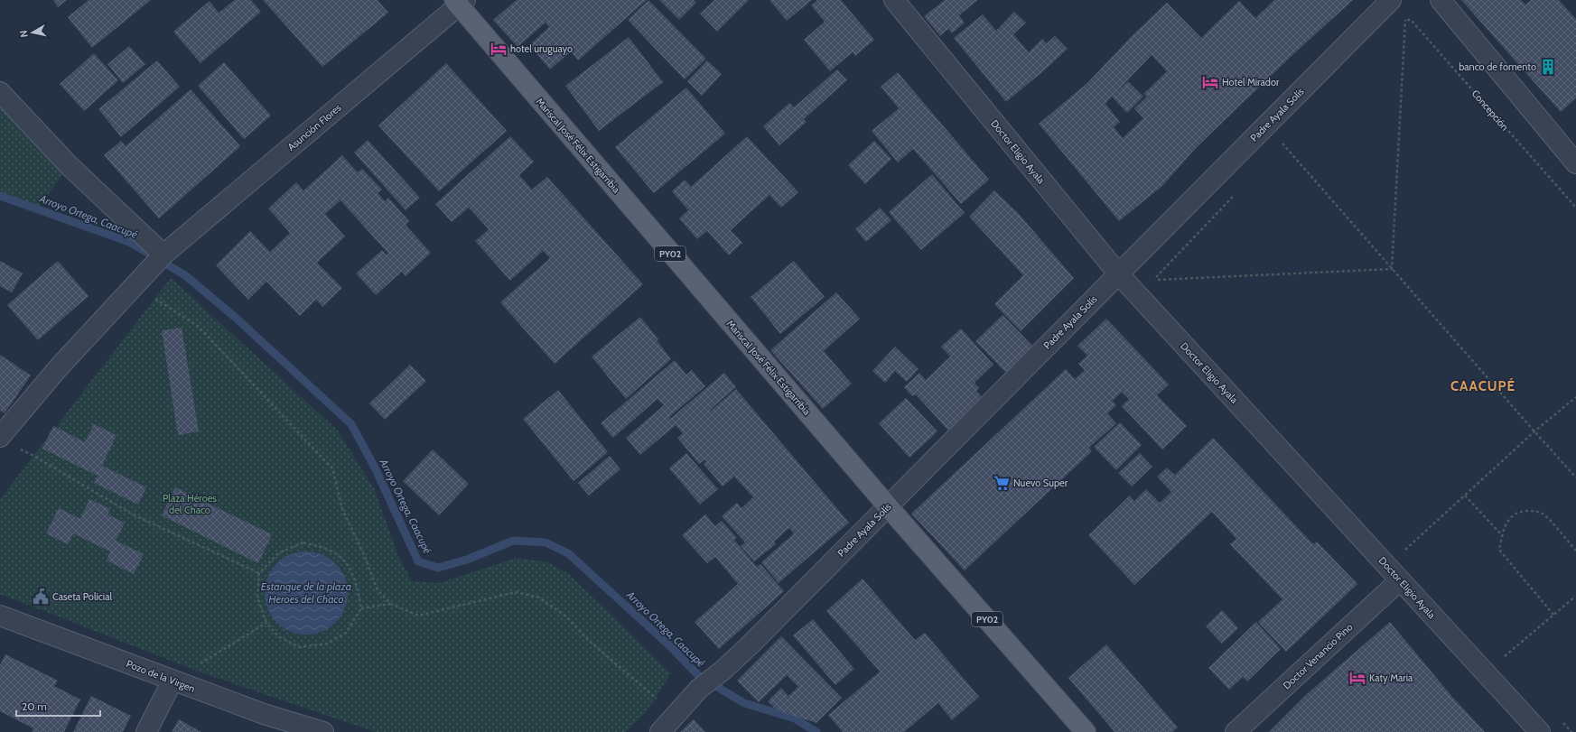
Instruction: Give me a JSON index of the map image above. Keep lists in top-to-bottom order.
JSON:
{
  "streets": {
    "main road": ["Mariscal José Félix Estigarribia", "PY02"],
    "street": [
      "Padre Ayala Solís",
      "Asunción Flores",
      "Doctor Eligio Ayala",
      "Doctor Venancio Pino",
      "Pozo de la Virgen"
    ],
    "path": ["Concepción"]
  },
  "crossings": [
    ["Padre Ayala Solís", "Mariscal José Félix Estigarribia"],
    ["Padre Ayala Solís", "Doctor Eligio Ayala"],
    ["Asunción Flores", "Mariscal José Félix Estigarribia"],
    ["Doctor Eligio Ayala", "Doctor Venancio Pino"]
  ],
  "districts": ["CAACUPÉ"],
  "water": ["Arroyo Ortega, Caacupé", "Estanque de la plaza Heroes del Chaco"],
  "parks": ["Plaza Héroes del Chaco"],
  "places": {
    "hotel": ["hotel uruguayo", "Hotel Mirador", "Katy Maria"],
    "building": ["banco de fomento"],
    "supermarket": ["Nuevo Super"],
    "public building": ["Caseta Policial"]
  },
  "scale_bar": "20 m",
  "north": "left"
}
